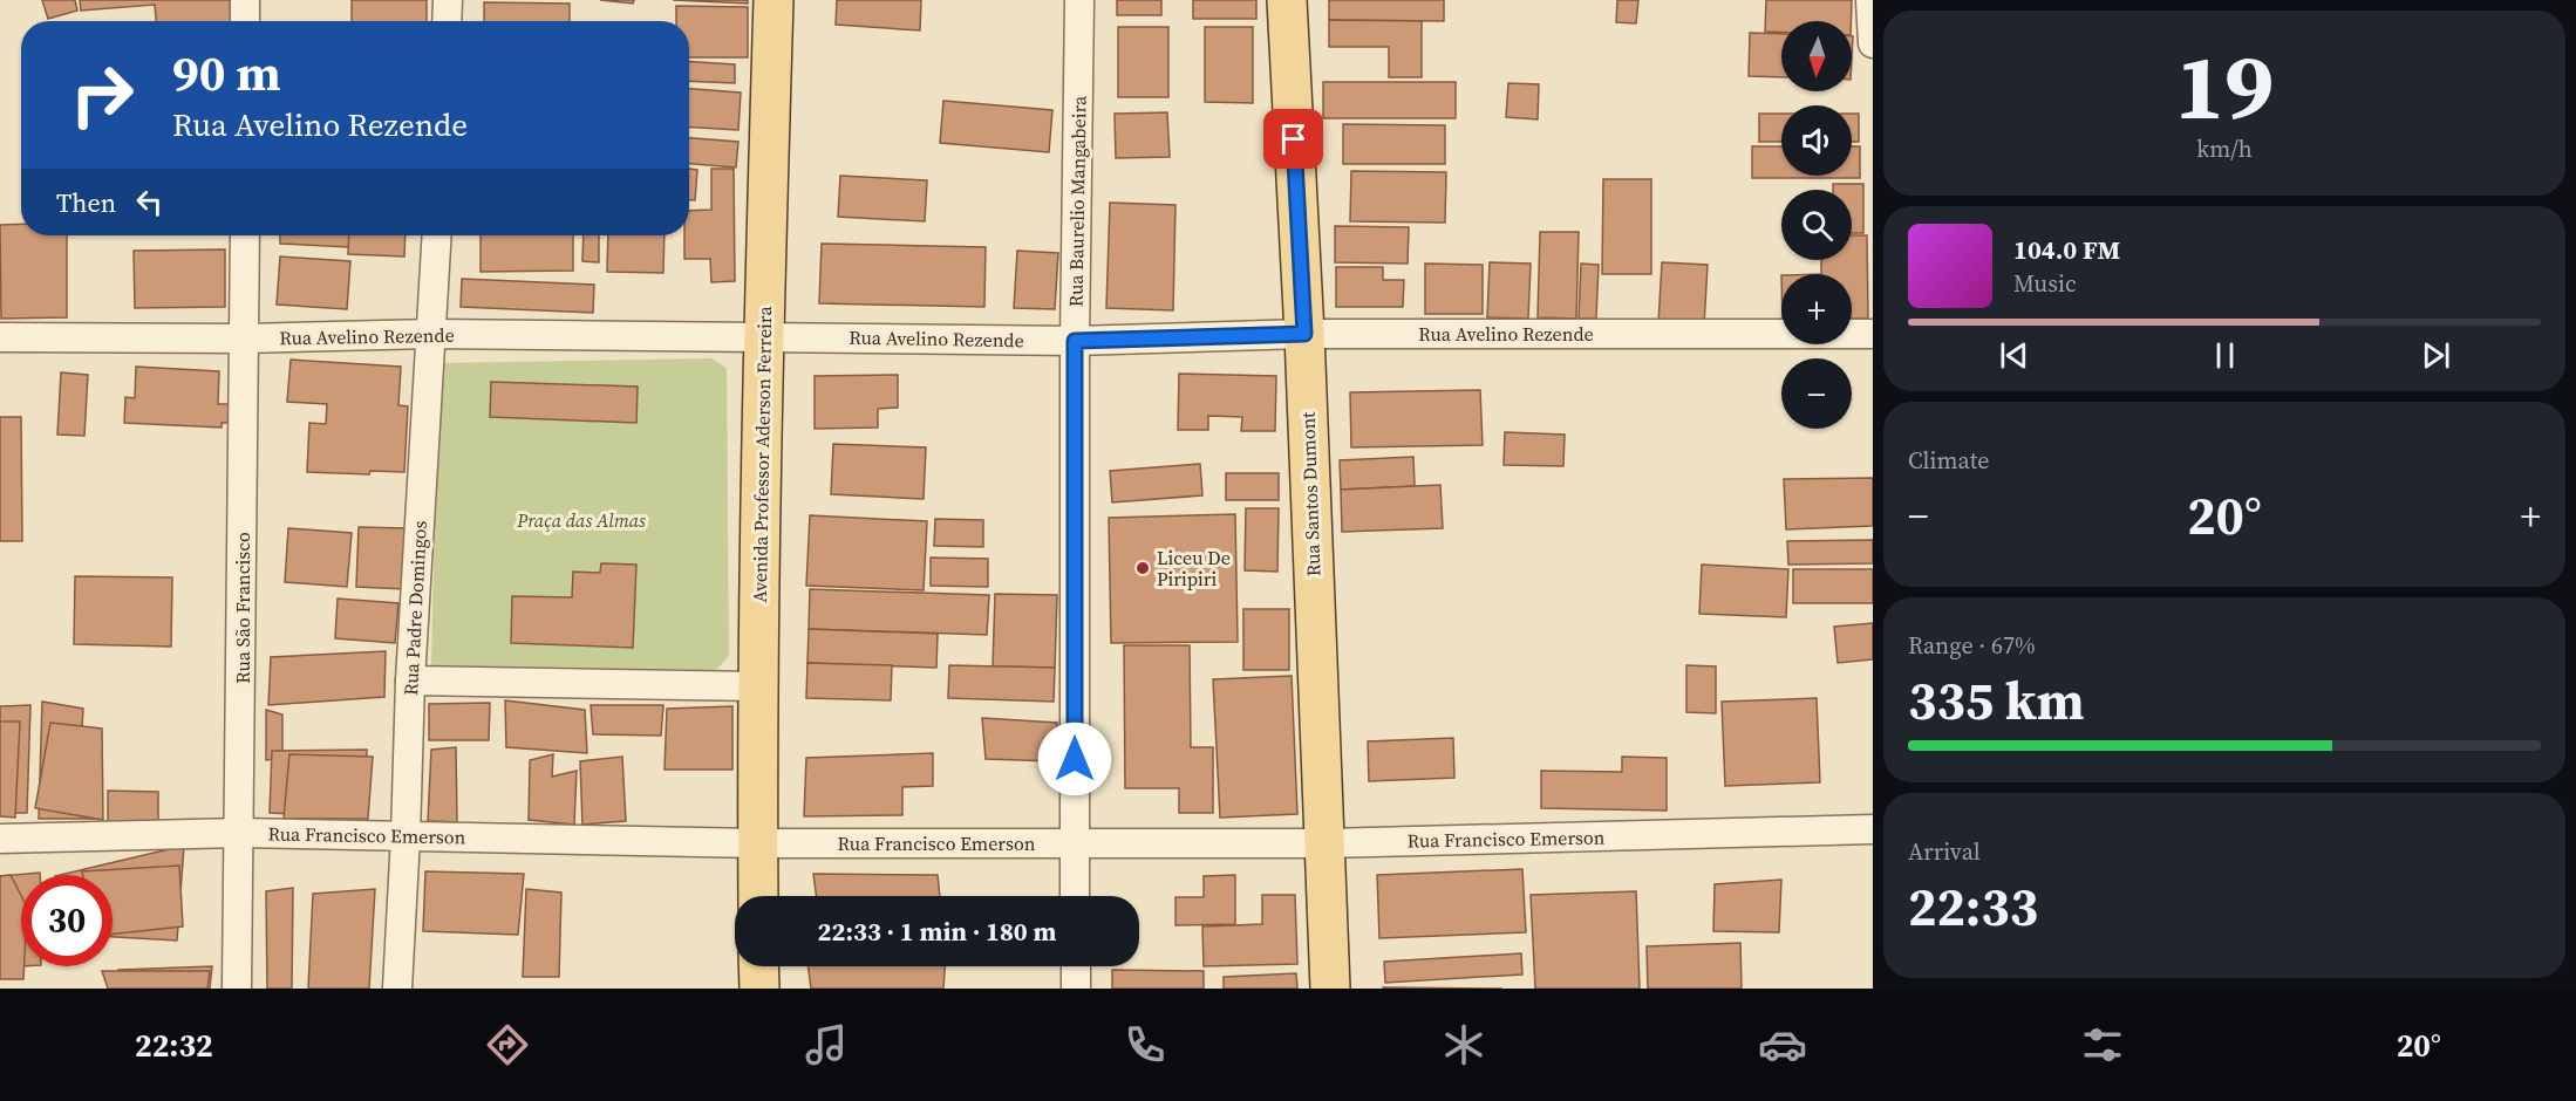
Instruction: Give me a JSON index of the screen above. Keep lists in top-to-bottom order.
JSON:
{
  "streets": {
    "main road": ["Avenida Professor Aderson Ferreira", "Rua Santos Dumont"],
    "street": [
      "Rua Baurelio Mangabeira",
      "Rua Avelino Rezende",
      "Rua São Francisco",
      "Rua Padre Domingos",
      "Rua Francisco Emerson"
    ]
  },
  "crossings": [
    ["Rua Baurelio Mangabeira", "Rua Avelino Rezende"],
    ["Rua Baurelio Mangabeira", "Rua Francisco Emerson"],
    ["Rua Avelino Rezende", "Avenida Professor Aderson Ferreira"],
    ["Rua Avelino Rezende", "Rua Santos Dumont"],
    ["Rua Avelino Rezende", "Rua São Francisco"],
    ["Rua Avelino Rezende", "Rua Padre Domingos"],
    ["Avenida Professor Aderson Ferreira", "Rua Francisco Emerson"],
    ["Rua Santos Dumont", "Rua Francisco Emerson"],
    ["Rua São Francisco", "Rua Francisco Emerson"],
    ["Rua Padre Domingos", "Rua Francisco Emerson"]
  ],
  "parks": ["Praça das Almas"],
  "places": ["Liceu De Piripiri"],
  "north": "bottom",
  "page": {
    "tile": [
      ["19", "km/h"],
      "Climate",
      ["Range · 67%", "335 km"],
      ["Arrival", "22:33"]
    ],
    "map_buttons": ["+", "−"],
    "turn": ["90 m", "Rua Avelino Rezende"],
    "then": "Then",
    "song": ["104.0 FM", "Music"],
    "heat": ["−", "20°", "+"],
    "limit": "30",
    "trip": "22:33 · 1 min · 180 m",
    "tabs": ["22:32", "20°"]
  }
}
